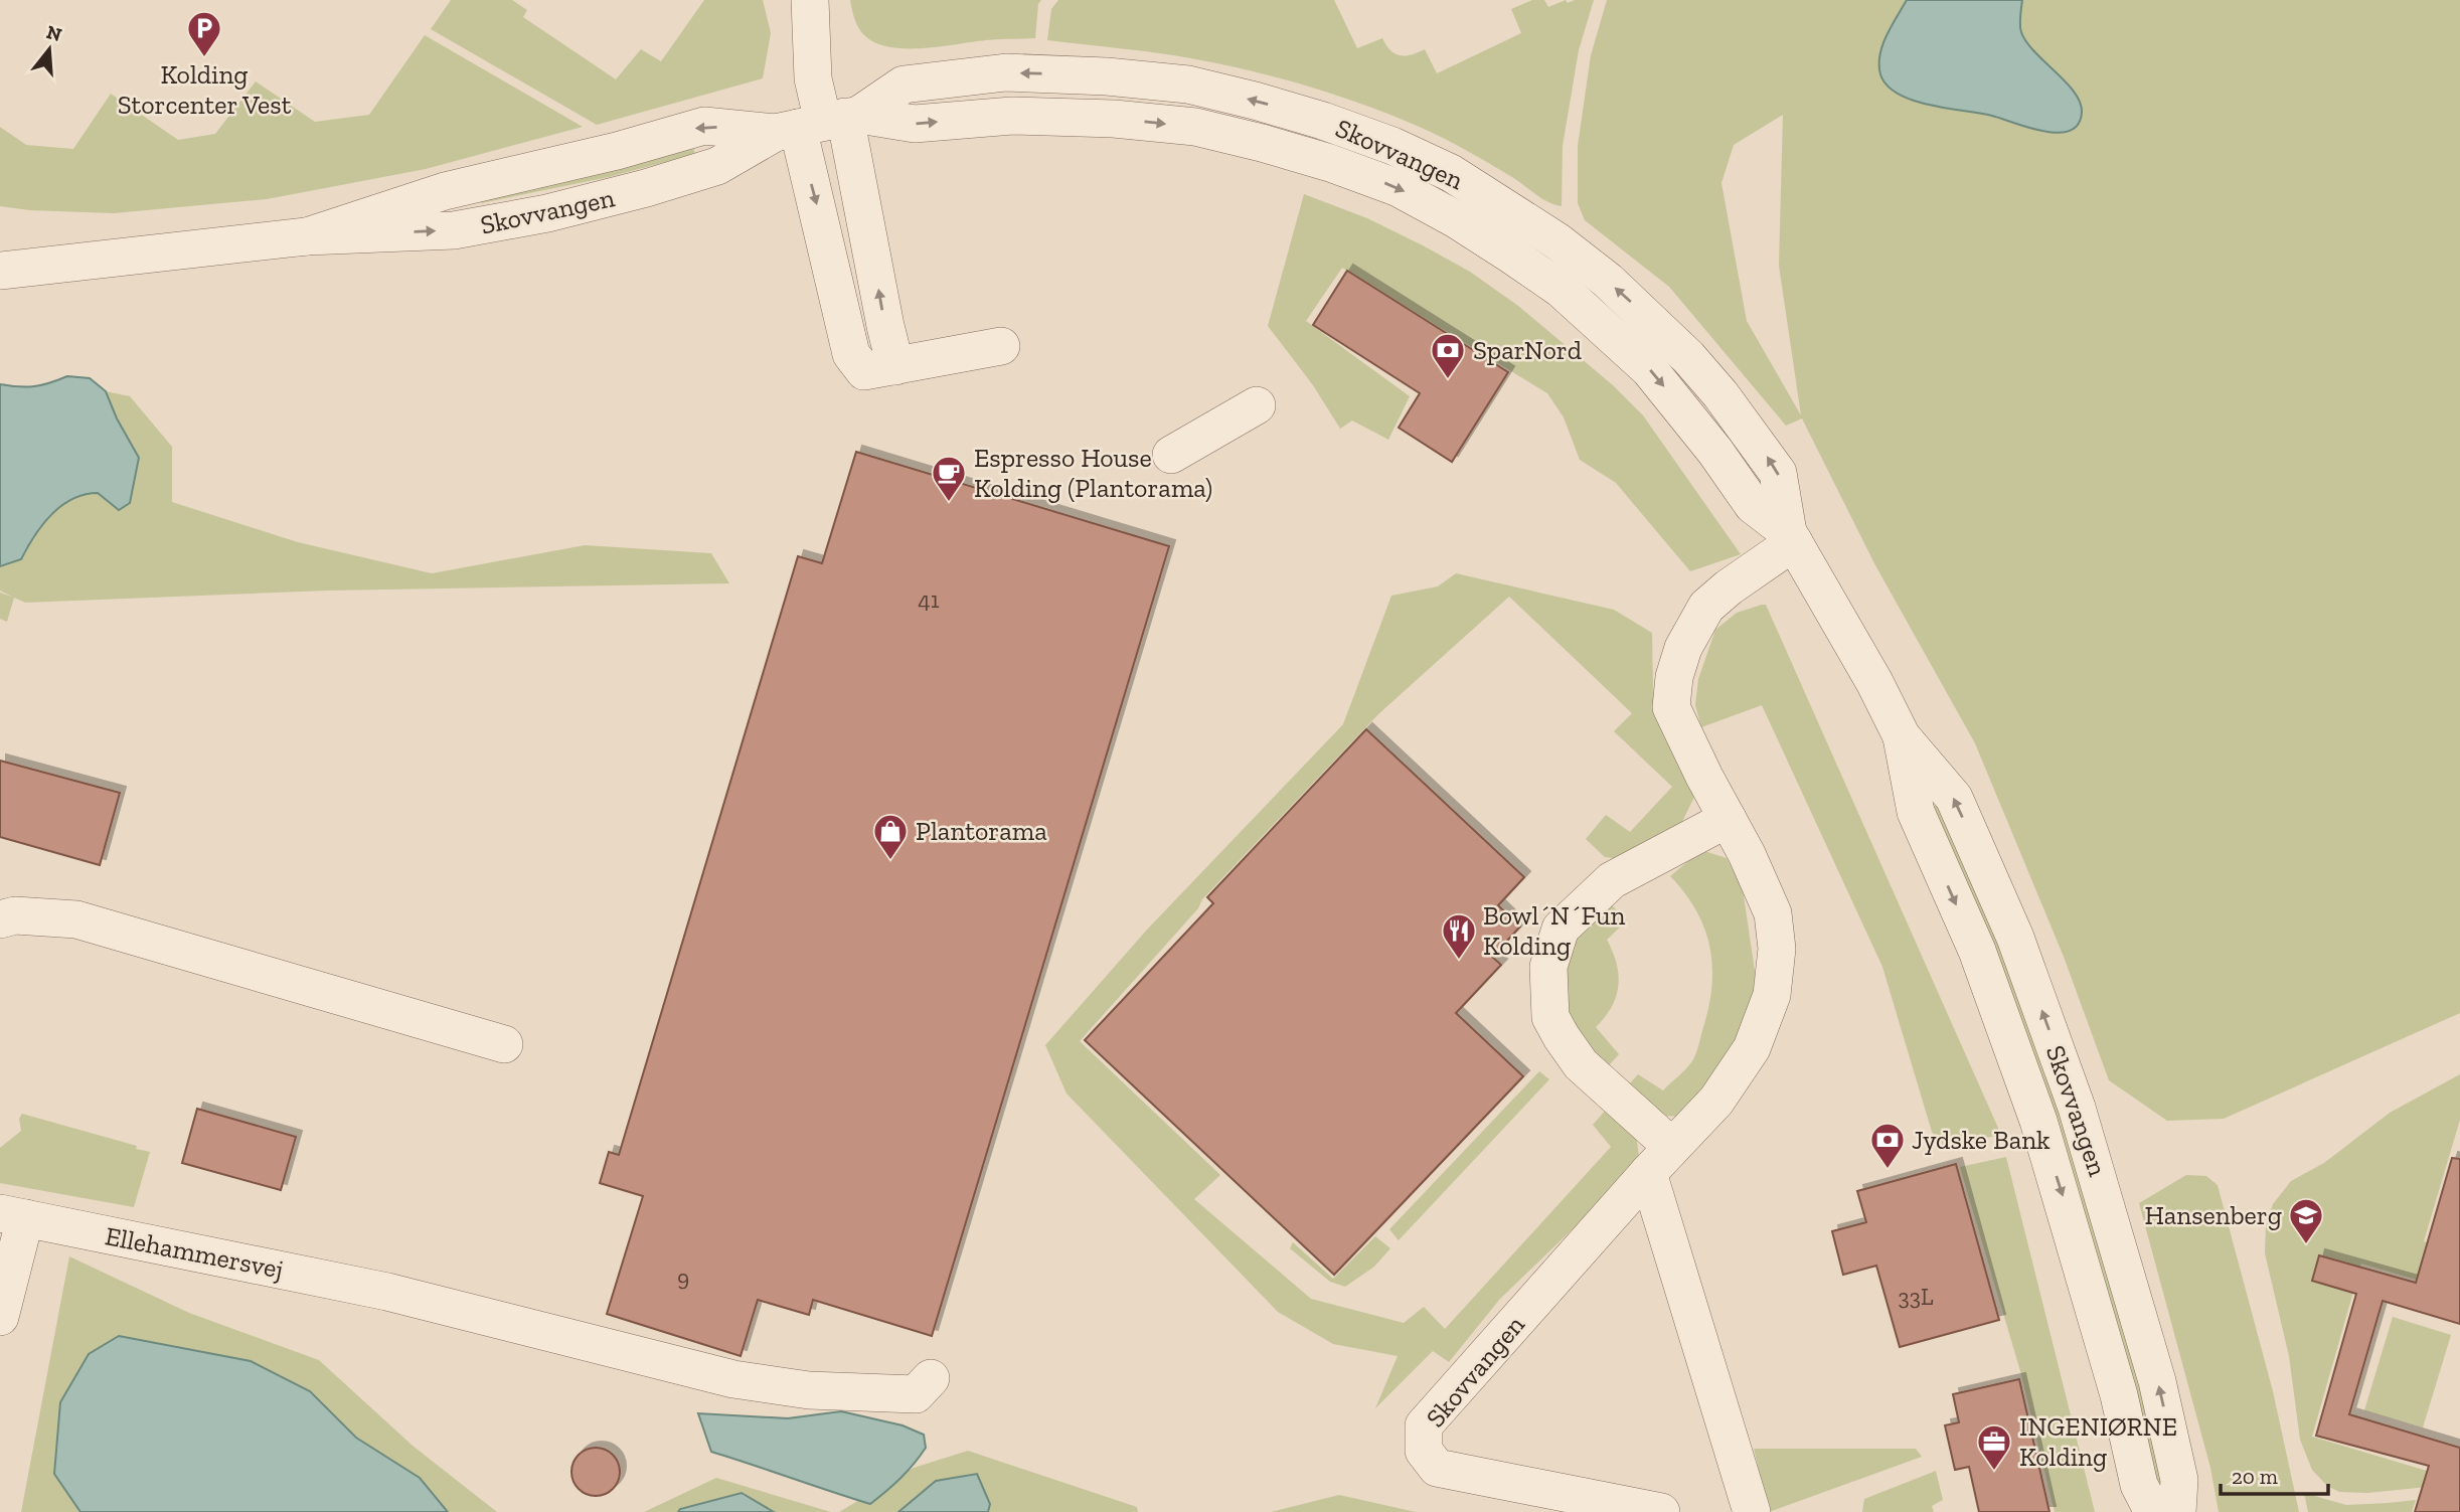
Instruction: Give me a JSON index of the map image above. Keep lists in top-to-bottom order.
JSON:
{
  "streets": {
    "street": ["Skovvangen", "Ellehammersvej"]
  },
  "places": {
    "parking": ["Kolding Storcenter Vest"],
    "bank": ["SparNord", "Jydske Bank"],
    "cafe": ["Espresso House Kolding (Plantorama)"],
    "shop": ["Plantorama"],
    "restaurant": ["Bowl´N´Fun Kolding"],
    "school or university": ["Hansenberg"],
    "office": ["INGENIØRNE Kolding"]
  },
  "house_numbers": ["41", "9", "33L"],
  "scale_bar": "20 m",
  "north": "top"
}
